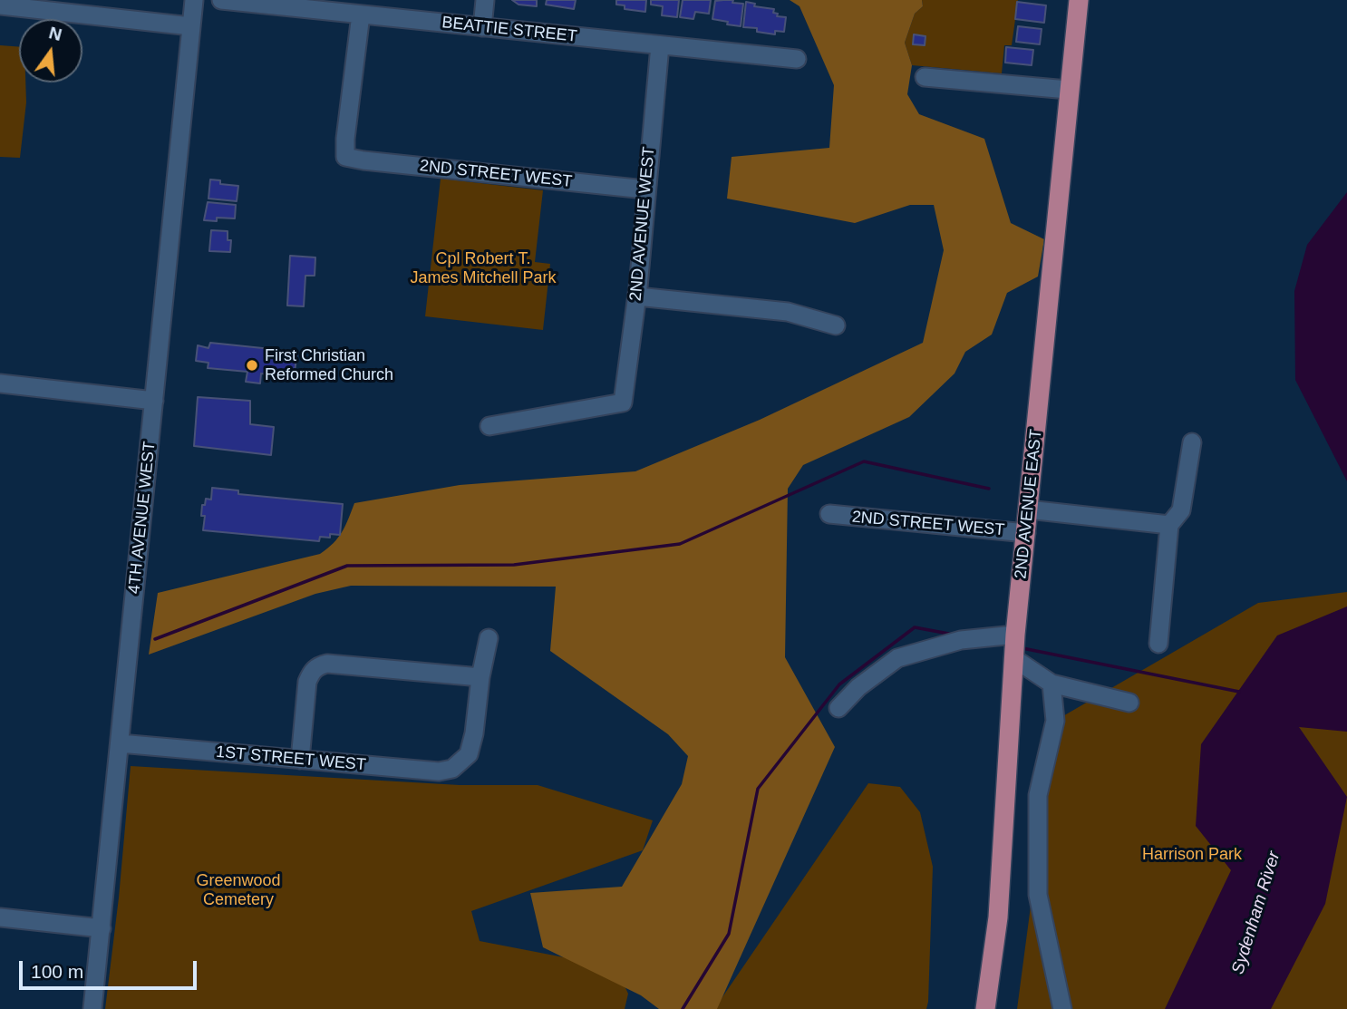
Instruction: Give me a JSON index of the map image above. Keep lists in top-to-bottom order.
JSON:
{
  "streets": {
    "main road": ["2ND AVENUE EAST"],
    "street": [
      "BEATTIE STREET",
      "2ND STREET WEST",
      "2ND AVENUE WEST",
      "4TH AVENUE WEST",
      "1ST STREET WEST"
    ]
  },
  "crossings": [
    ["BEATTIE STREET", "2ND STREET WEST"],
    ["BEATTIE STREET", "2ND AVENUE WEST"],
    ["2ND STREET WEST", "2ND AVENUE WEST"],
    ["2ND STREET WEST", "2ND AVENUE EAST"],
    ["4TH AVENUE WEST", "1ST STREET WEST"]
  ],
  "water": ["Sydenham River"],
  "parks": ["Cpl Robert T. James Mitchell Park", "Harrison Park", "Greenwood Cemetery"],
  "places": ["First Christian Reformed Church"],
  "scale_bar": "100 m",
  "north": "top"
}
